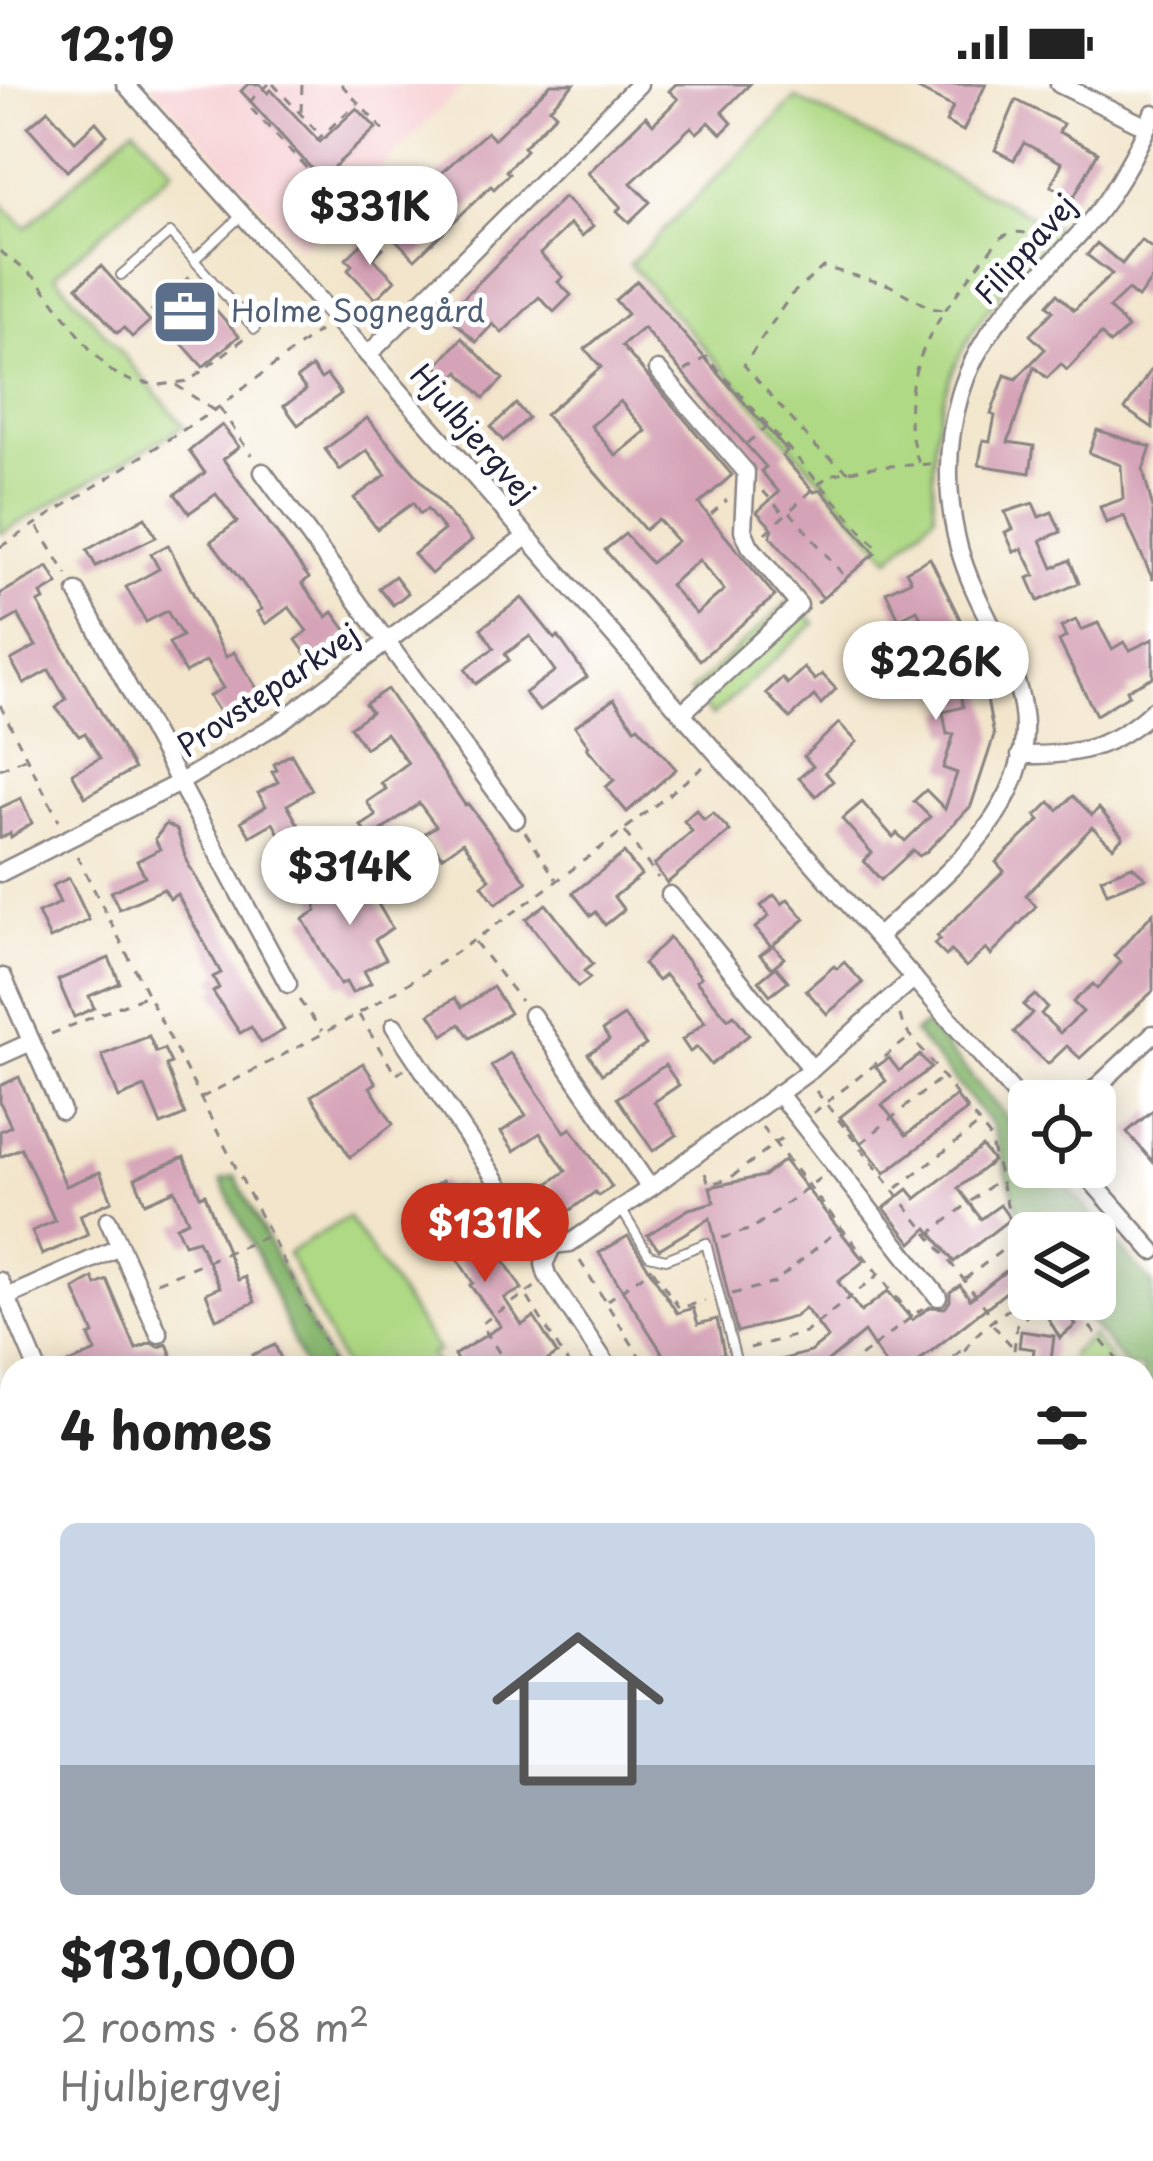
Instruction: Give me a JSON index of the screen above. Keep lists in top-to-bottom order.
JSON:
{
  "streets": {
    "street": ["Filippavej", "Hjulbjergvej", "Provsteparkvej"]
  },
  "crossings": [
    ["Filippavej", "Hjulbjergvej"],
    ["Hjulbjergvej", "Provsteparkvej"]
  ],
  "places": {
    "office": ["Holme Sognegård"]
  },
  "page": {
    "status": "12:19",
    "price": [
      "$331K",
      "$226K",
      "$314K",
      "$131K"
    ],
    "heading": "4 homes",
    "list": [
      {
        "name": "$131,000",
        "note": "2 rooms · 68 m² · Hjulbjergvej"
      }
    ]
  }
}
